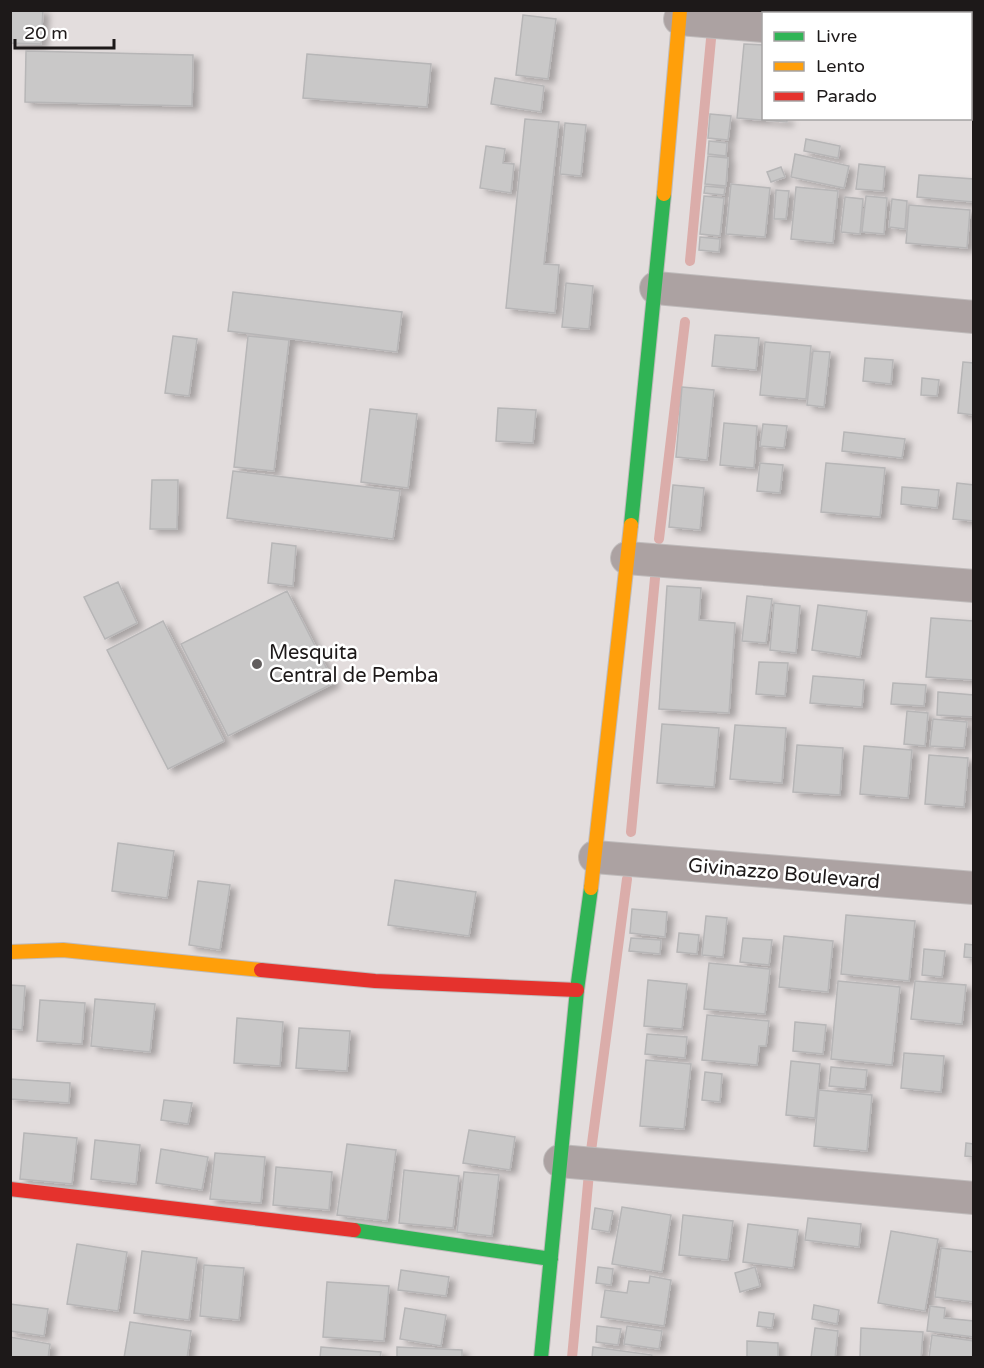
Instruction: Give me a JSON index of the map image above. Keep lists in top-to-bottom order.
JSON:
{
  "streets": {
    "street": ["Givinazzo Boulevard"]
  },
  "places": ["Mesquita Central de Pemba"],
  "legend": ["Livre", "Lento", "Parado"],
  "scale_bar": "20 m"
}
